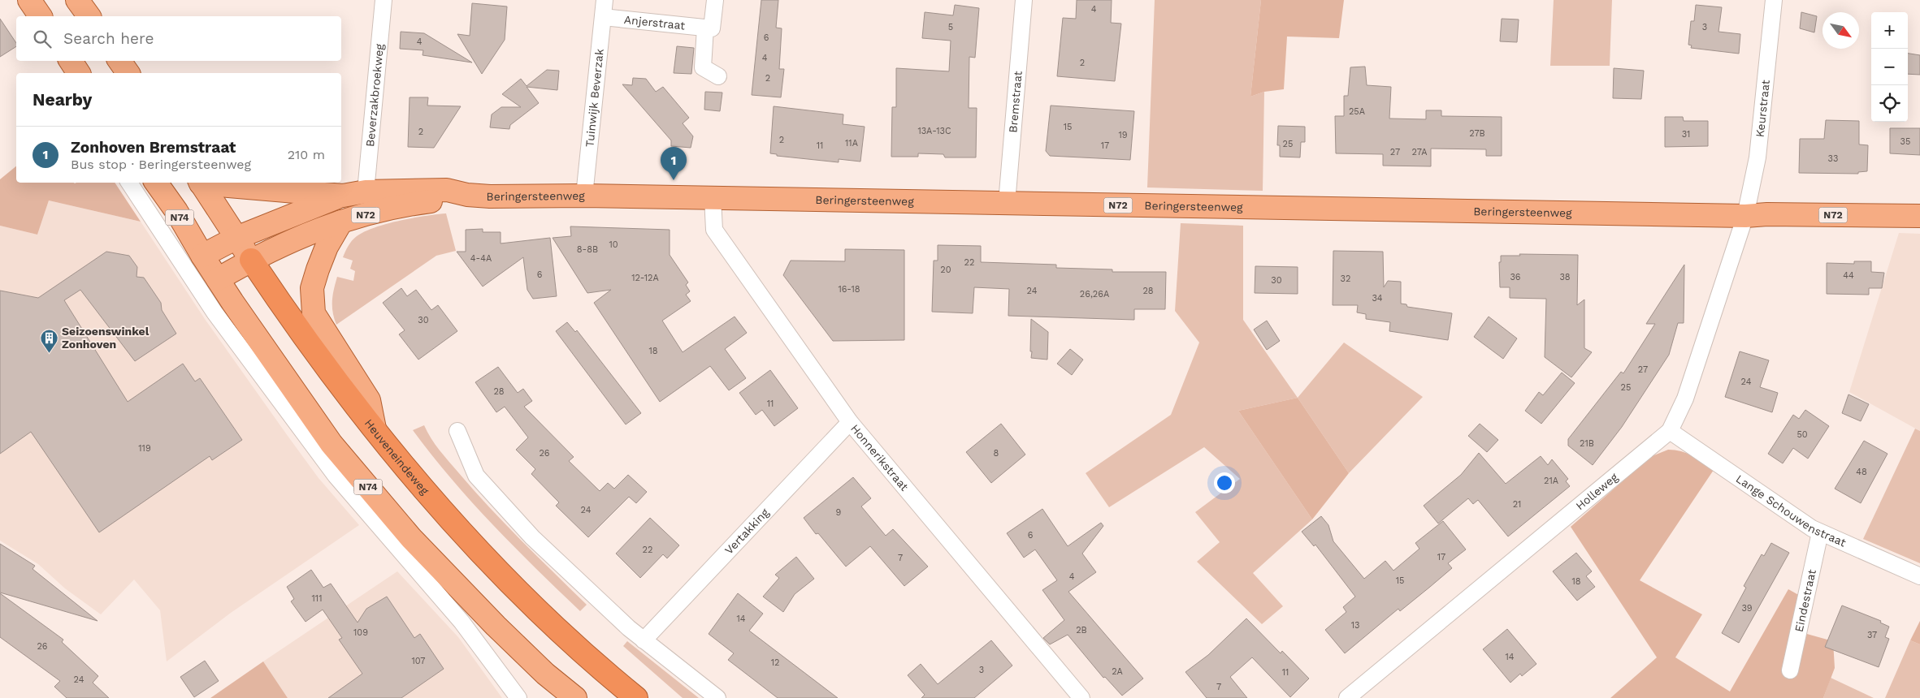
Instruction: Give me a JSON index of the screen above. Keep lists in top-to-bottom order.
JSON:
{
  "streets": {
    "highway": ["Heuveneindeweg"],
    "main road": ["Beringersteenweg", "N72", "N74"],
    "street": [
      "Anjerstraat",
      "Beverzakbroekweg",
      "Tuinwijk Beverzak",
      "Bremstraat",
      "Keurstraat",
      "Honnerikstraat",
      "Holleweg",
      "Lange Schouwenstraat",
      "Vertakking",
      "Eindestraat"
    ]
  },
  "crossings": [
    ["Anjerstraat", "Tuinwijk Beverzak"],
    ["Beverzakbroekweg", "Beringersteenweg"],
    ["Tuinwijk Beverzak", "Beringersteenweg"],
    ["Bremstraat", "Beringersteenweg"],
    ["Keurstraat", "Beringersteenweg"],
    ["Keurstraat", "Holleweg"],
    ["Beringersteenweg", "N74"],
    ["Beringersteenweg", "Heuveneindeweg"],
    ["Beringersteenweg", "Honnerikstraat"],
    ["Beringersteenweg", "Holleweg"],
    ["Honnerikstraat", "Vertakking"],
    ["Holleweg", "Lange Schouwenstraat"],
    ["Lange Schouwenstraat", "Eindestraat"]
  ],
  "places": {
    "building": ["Seizoenswinkel Zonhoven"]
  },
  "house_numbers": [
    "4",
    "5",
    "3",
    "6",
    "4",
    "4",
    "2",
    "2",
    "25A",
    "15",
    "13A-13C",
    "2",
    "27B",
    "31",
    "19",
    "2",
    "35",
    "11A",
    "25",
    "11",
    "17",
    "27",
    "27A",
    "33",
    "10",
    "8-8B",
    "4-4A",
    "22",
    "20",
    "6",
    "44",
    "36",
    "38",
    "12-12A",
    "32",
    "30",
    "16-18",
    "24",
    "28",
    "26,26A",
    "34",
    "30",
    "18",
    "27",
    "24",
    "25",
    "28",
    "11",
    "50",
    "21B",
    "119",
    "26",
    "8",
    "48",
    "21A",
    "21",
    "24",
    "9",
    "6",
    "22",
    "17",
    "7",
    "4",
    "15",
    "18",
    "111",
    "39",
    "14",
    "13",
    "2B",
    "109",
    "37",
    "26",
    "14",
    "107",
    "12",
    "3",
    "2A",
    "11",
    "24",
    "7"
  ],
  "north": "bottom right",
  "page": {
    "map_buttons": ["+", "−"],
    "search": "Search here",
    "heading": "Nearby",
    "list": [
      {
        "mark": "1",
        "name": "Zonhoven Bremstraat",
        "note": "Bus stop · Beringersteenweg",
        "value": "210 m"
      }
    ],
    "pins": "1"
  }
}
